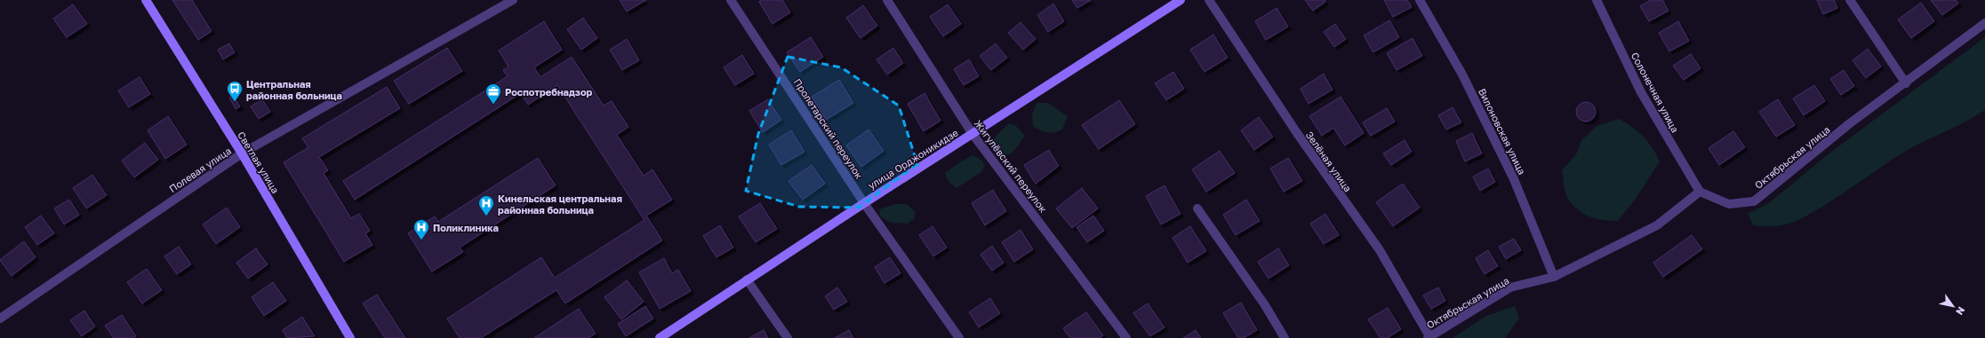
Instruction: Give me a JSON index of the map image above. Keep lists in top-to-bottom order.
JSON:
{
  "streets": {
    "street": [
      "Солонечная улица",
      "Пролетарский переулок",
      "Вилоновская улица",
      "Октябрьская улица",
      "улица Орджоникидзе",
      "Зелёная улица",
      "Светлая улица",
      "Жигулёвский переулок",
      "Полевая улица"
    ]
  },
  "crossings": [
    ["Солонечная улица", "Октябрьская улица"],
    ["Пролетарский переулок", "улица Орджоникидзе"],
    ["Вилоновская улица", "Октябрьская улица"],
    ["Октябрьская улица", "Зелёная улица"],
    ["улица Орджоникидзе", "Жигулёвский переулок"],
    ["Светлая улица", "Полевая улица"]
  ],
  "places": {
    "bus stop": ["Центральная районная больница"],
    "office": ["Роспотребнадзор"],
    "hospital": ["Кинельская центральная районная больница", "Поликлиника"]
  },
  "north": "bottom right"
}
